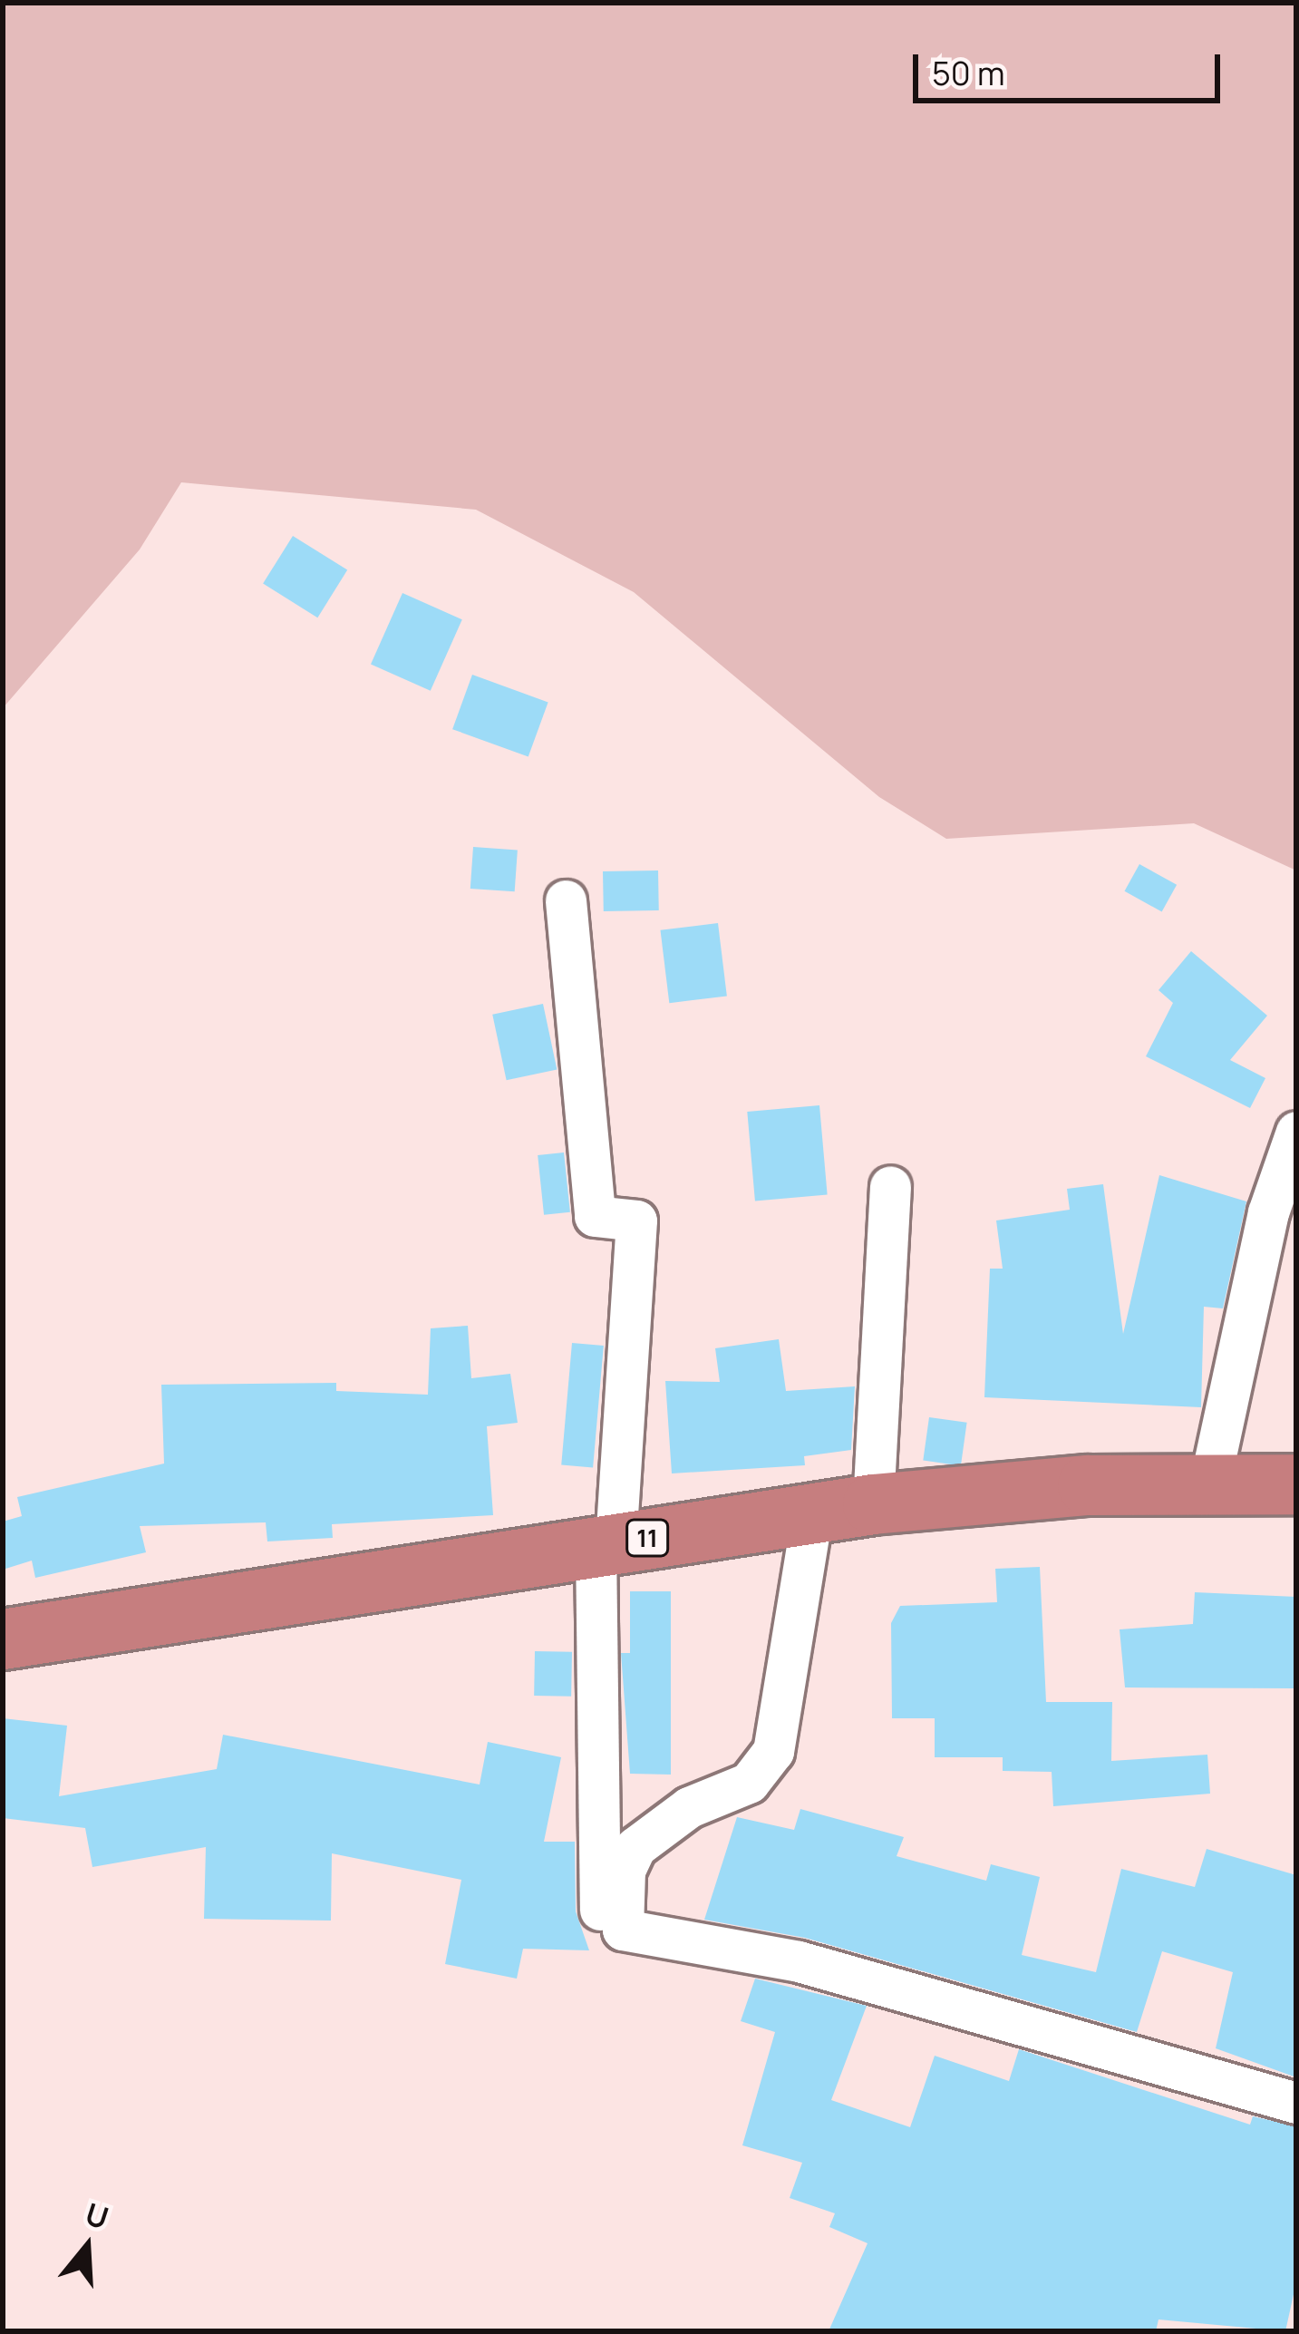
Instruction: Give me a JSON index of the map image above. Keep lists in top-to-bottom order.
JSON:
{
  "streets": {
    "highway": ["11"]
  },
  "scale_bar": "50 m",
  "north": "top"
}
